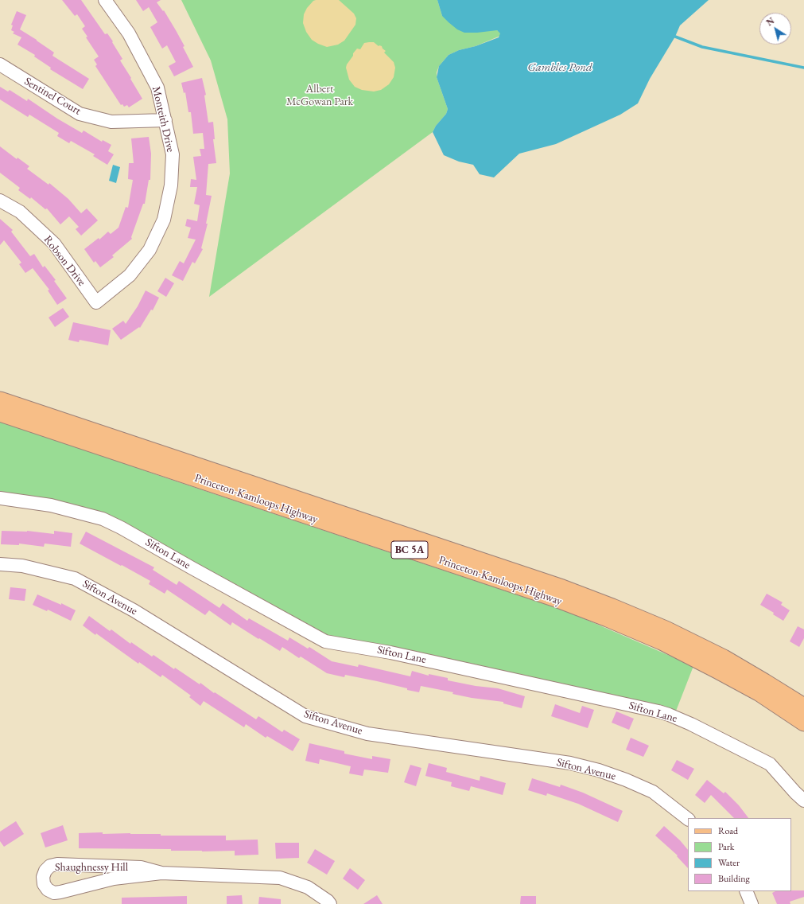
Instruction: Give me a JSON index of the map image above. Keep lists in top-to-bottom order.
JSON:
{
  "streets": {
    "main road": ["Princeton-Kamloops Highway", "BC 5A"],
    "street": [
      "Sentinel Court",
      "Monteith Drive",
      "Robson Drive",
      "Sifton Lane",
      "Sifton Avenue",
      "Shaughnessy Hill"
    ]
  },
  "crossings": [
    ["Sentinel Court", "Monteith Drive"],
    ["Monteith Drive", "Robson Drive"]
  ],
  "water": ["Gambles Pond"],
  "parks": ["Albert McGowan Park"],
  "legend": [
    "Road",
    "Park",
    "Water",
    "Building"
  ],
  "north": "top left"
}
